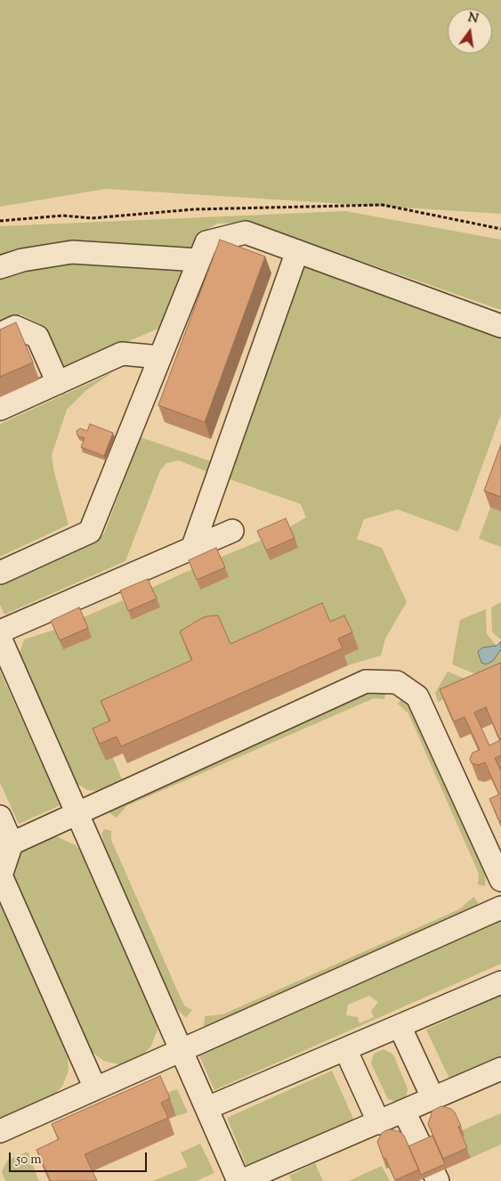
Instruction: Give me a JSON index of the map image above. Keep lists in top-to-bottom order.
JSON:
{
  "scale_bar": "50 m",
  "north": "top"
}
